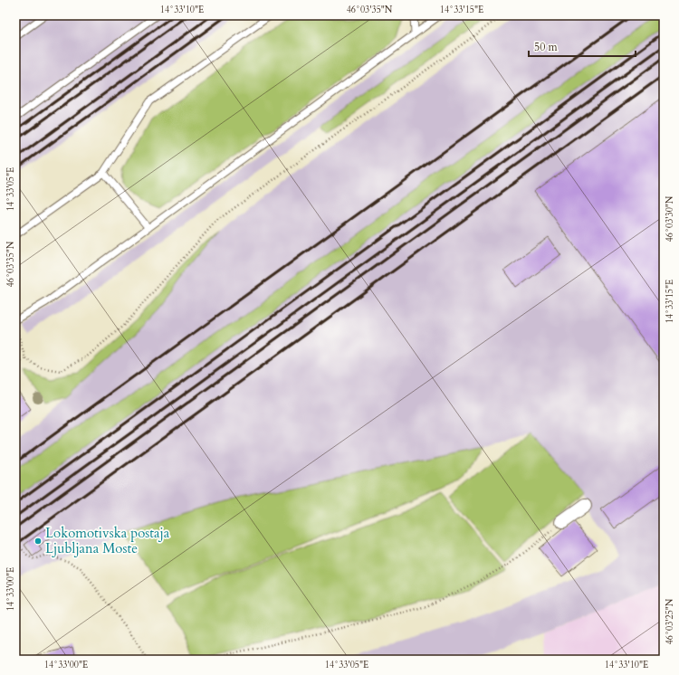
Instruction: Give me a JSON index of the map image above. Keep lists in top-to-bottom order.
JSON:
{
  "places": ["Lokomotivska postaja Ljubljana Moste"],
  "scale_bar": "50 m",
  "coordinates": [
    "14°33'10\"E",
    "46°03'35\"N",
    "14°33'15\"E",
    "14°33'05\"E",
    "46°03'30\"N",
    "14°33'00\"E",
    "46°03'25\"N"
  ]
}
